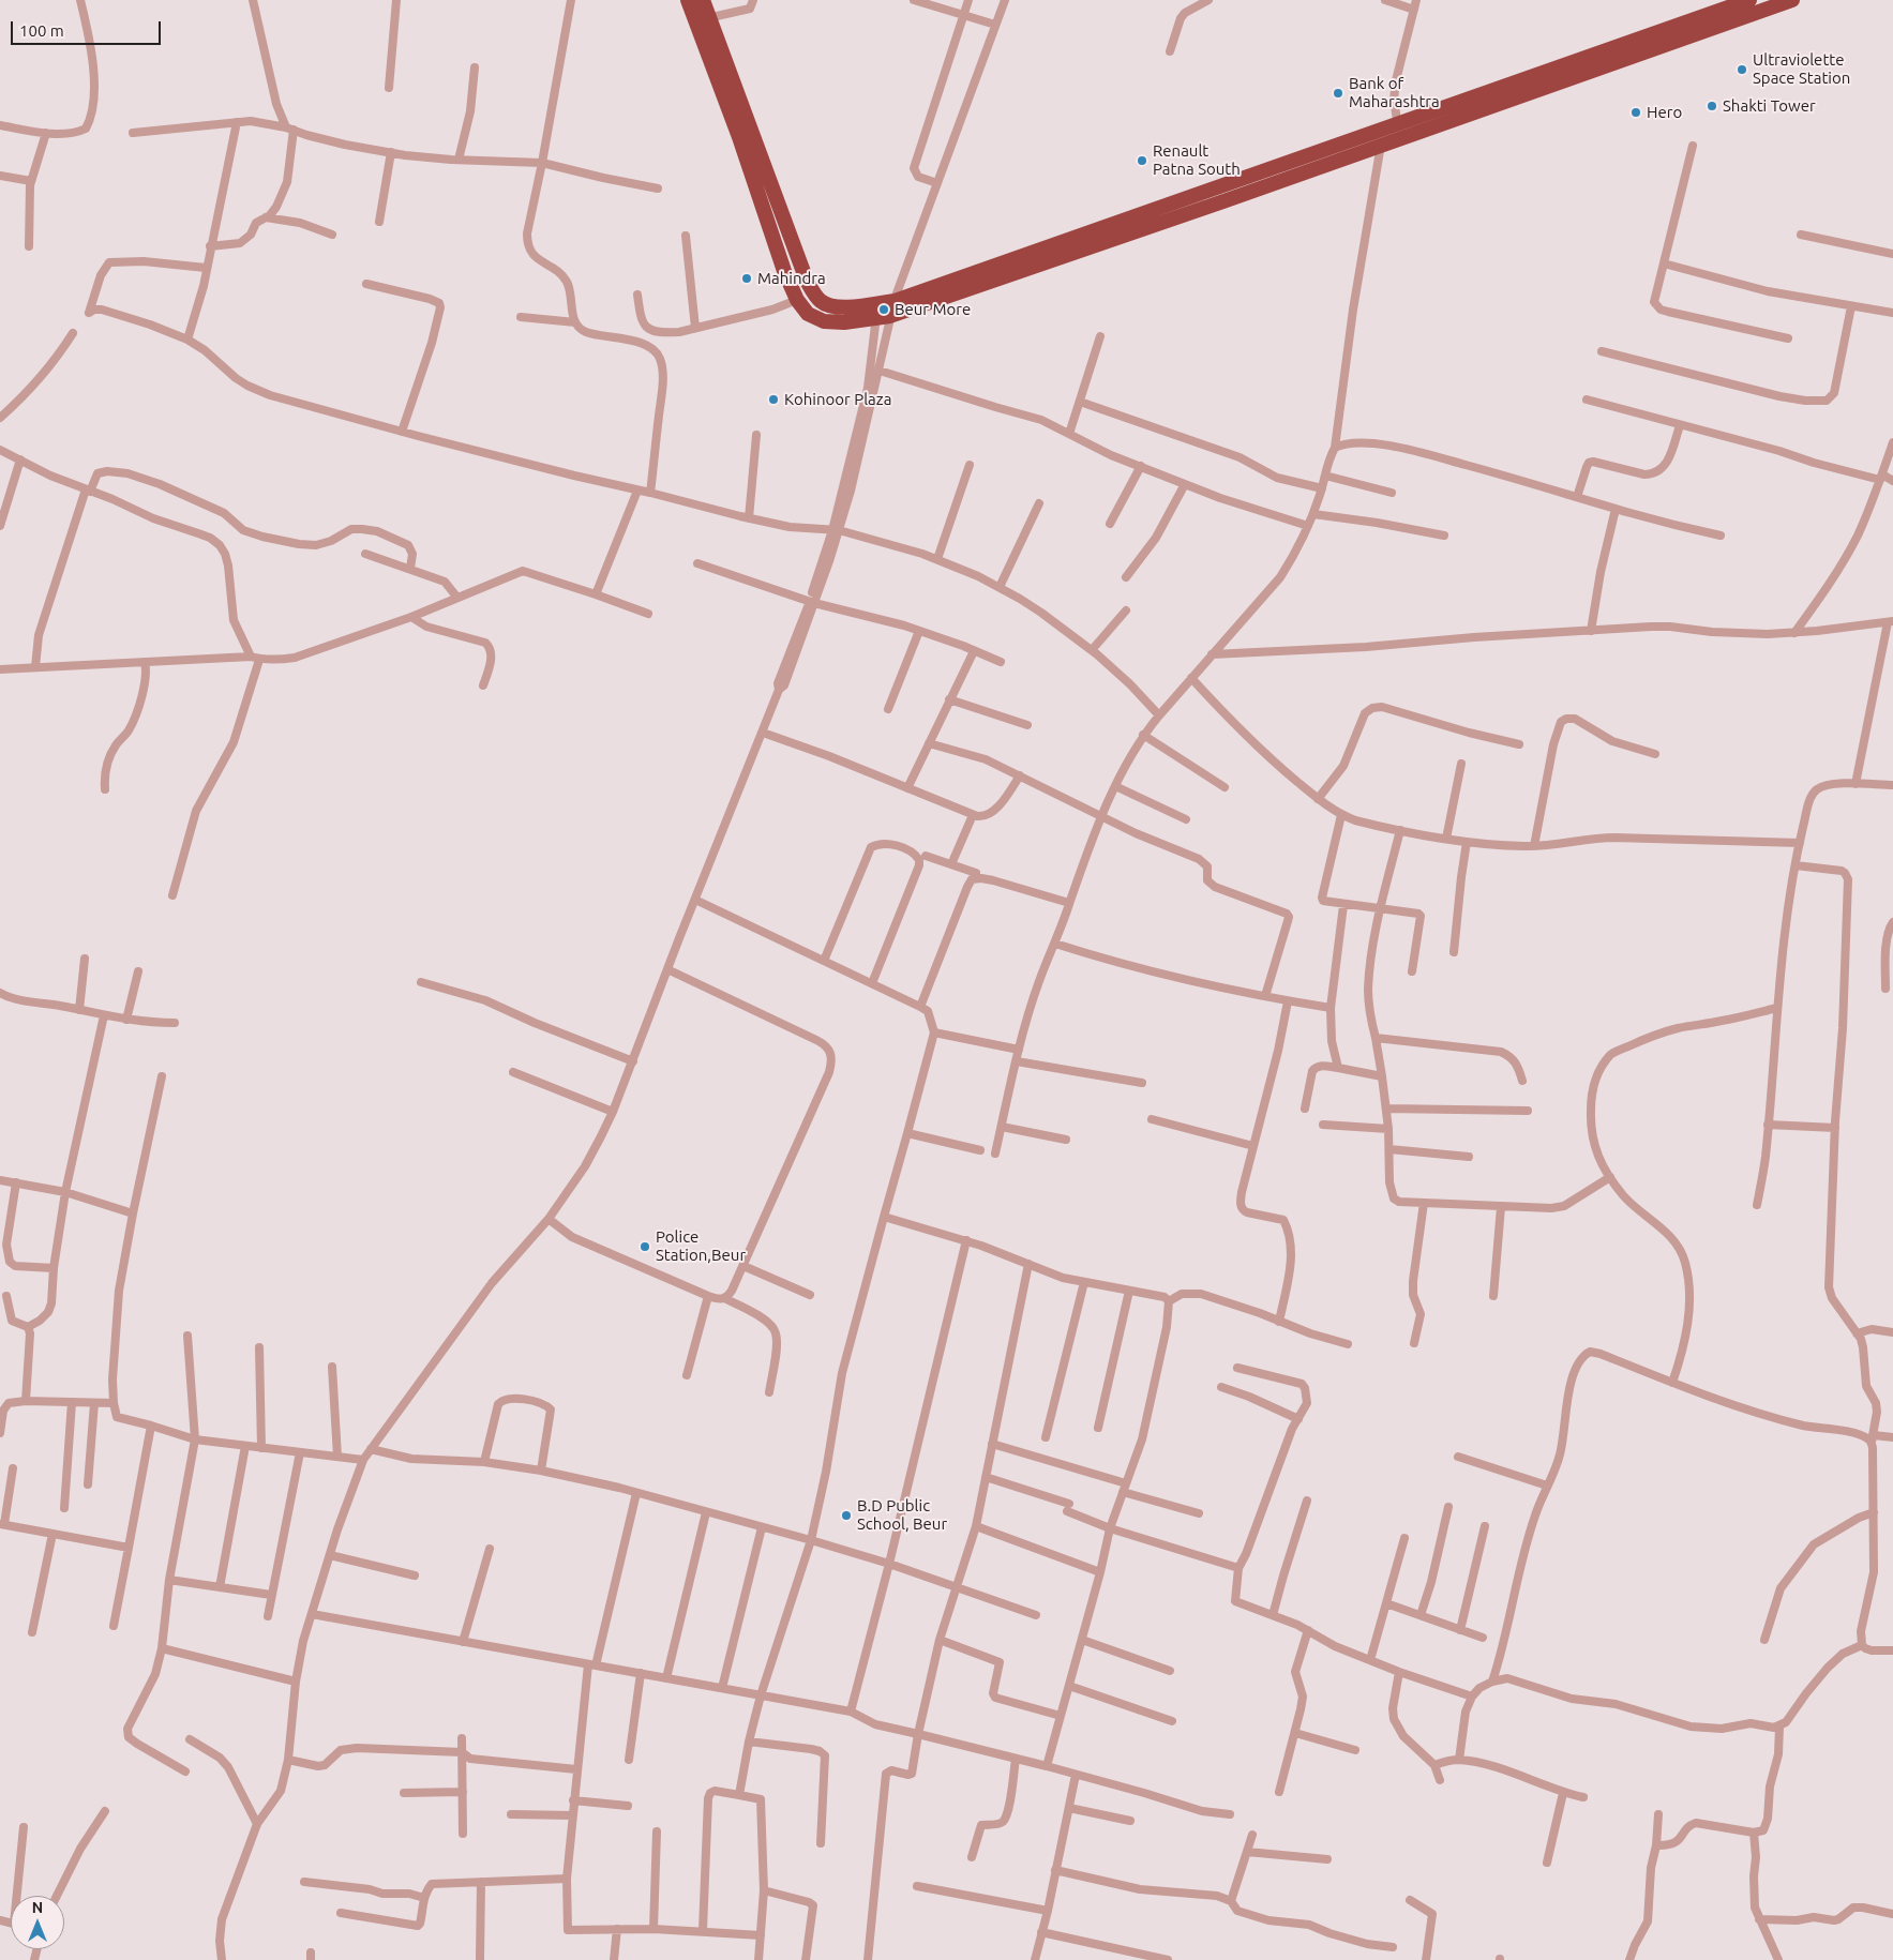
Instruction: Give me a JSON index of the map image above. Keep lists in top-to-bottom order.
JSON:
{
  "places": [
    "Ultraviolette Space Station",
    "Bank of Maharashtra",
    "Shakti Tower",
    "Hero",
    "Renault Patna South",
    "Mahindra",
    "Beur More",
    "Kohinoor Plaza",
    "Police Station,Beur",
    "B.D Public School, Beur"
  ],
  "scale_bar": "100 m",
  "north": "top"
}
